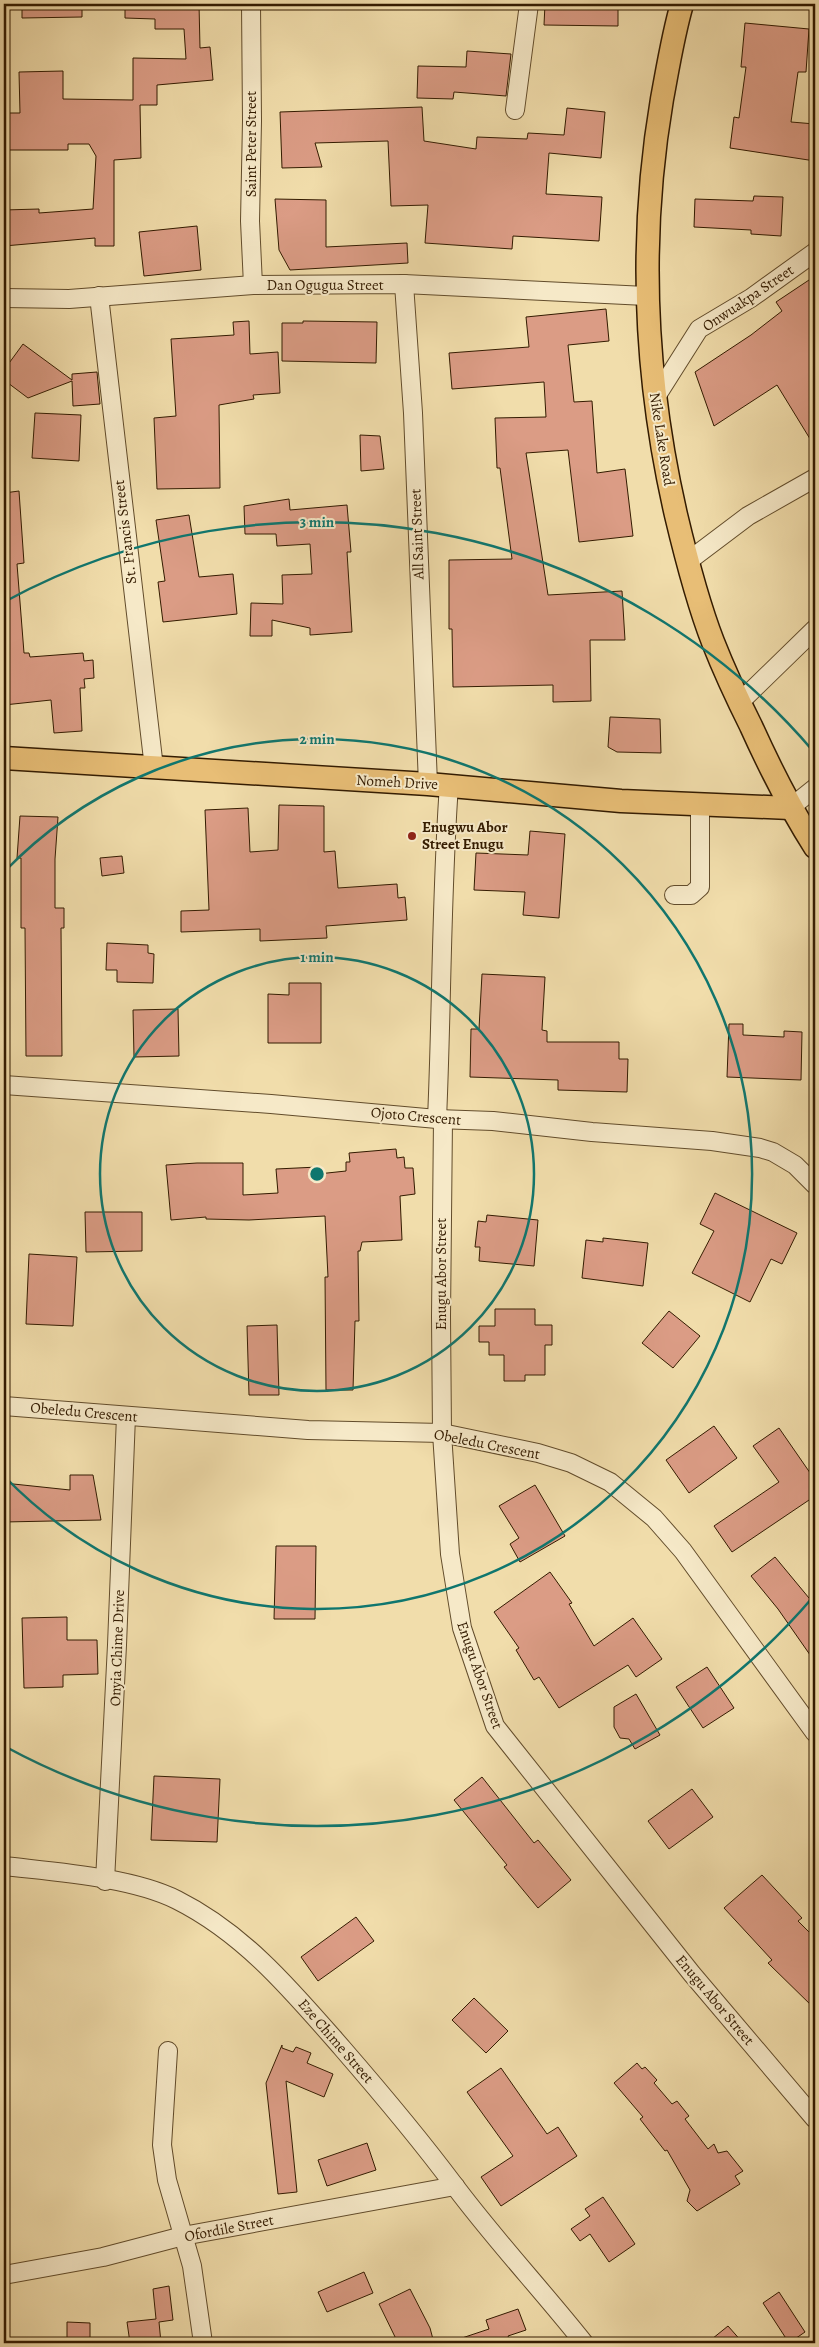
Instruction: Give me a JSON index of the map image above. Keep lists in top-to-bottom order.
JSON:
{
  "streets": {
    "main road": ["Nike Lake Road", "Nomeh Drive"],
    "street": [
      "Saint Peter Street",
      "Dan Ogugua Street",
      "Onwuakpa Street",
      "St. Francis Street",
      "All Saint Street",
      "Ojoto Crescent",
      "Enugu Abor Street",
      "Obeledu Crescent",
      "Onyia Chime Drive",
      "Eze Chime Street",
      "Ofordile Street"
    ]
  },
  "crossings": [
    ["Saint Peter Street", "Dan Ogugua Street"],
    ["Dan Ogugua Street", "Nike Lake Road"],
    ["Dan Ogugua Street", "St. Francis Street"],
    ["Dan Ogugua Street", "All Saint Street"],
    ["Onwuakpa Street", "Nike Lake Road"],
    ["Nike Lake Road", "Nomeh Drive"],
    ["St. Francis Street", "Nomeh Drive"],
    ["All Saint Street", "Nomeh Drive"],
    ["All Saint Street", "Ojoto Crescent"],
    ["All Saint Street", "Enugu Abor Street"],
    ["Ojoto Crescent", "Enugu Abor Street"],
    ["Enugu Abor Street", "Obeledu Crescent"],
    ["Obeledu Crescent", "Onyia Chime Drive"],
    ["Onyia Chime Drive", "Eze Chime Street"],
    ["Eze Chime Street", "Ofordile Street"]
  ],
  "places": ["Enugwu Abor Street Enugu"],
  "rings": ["3 min", "2 min", "1 min"]
}
